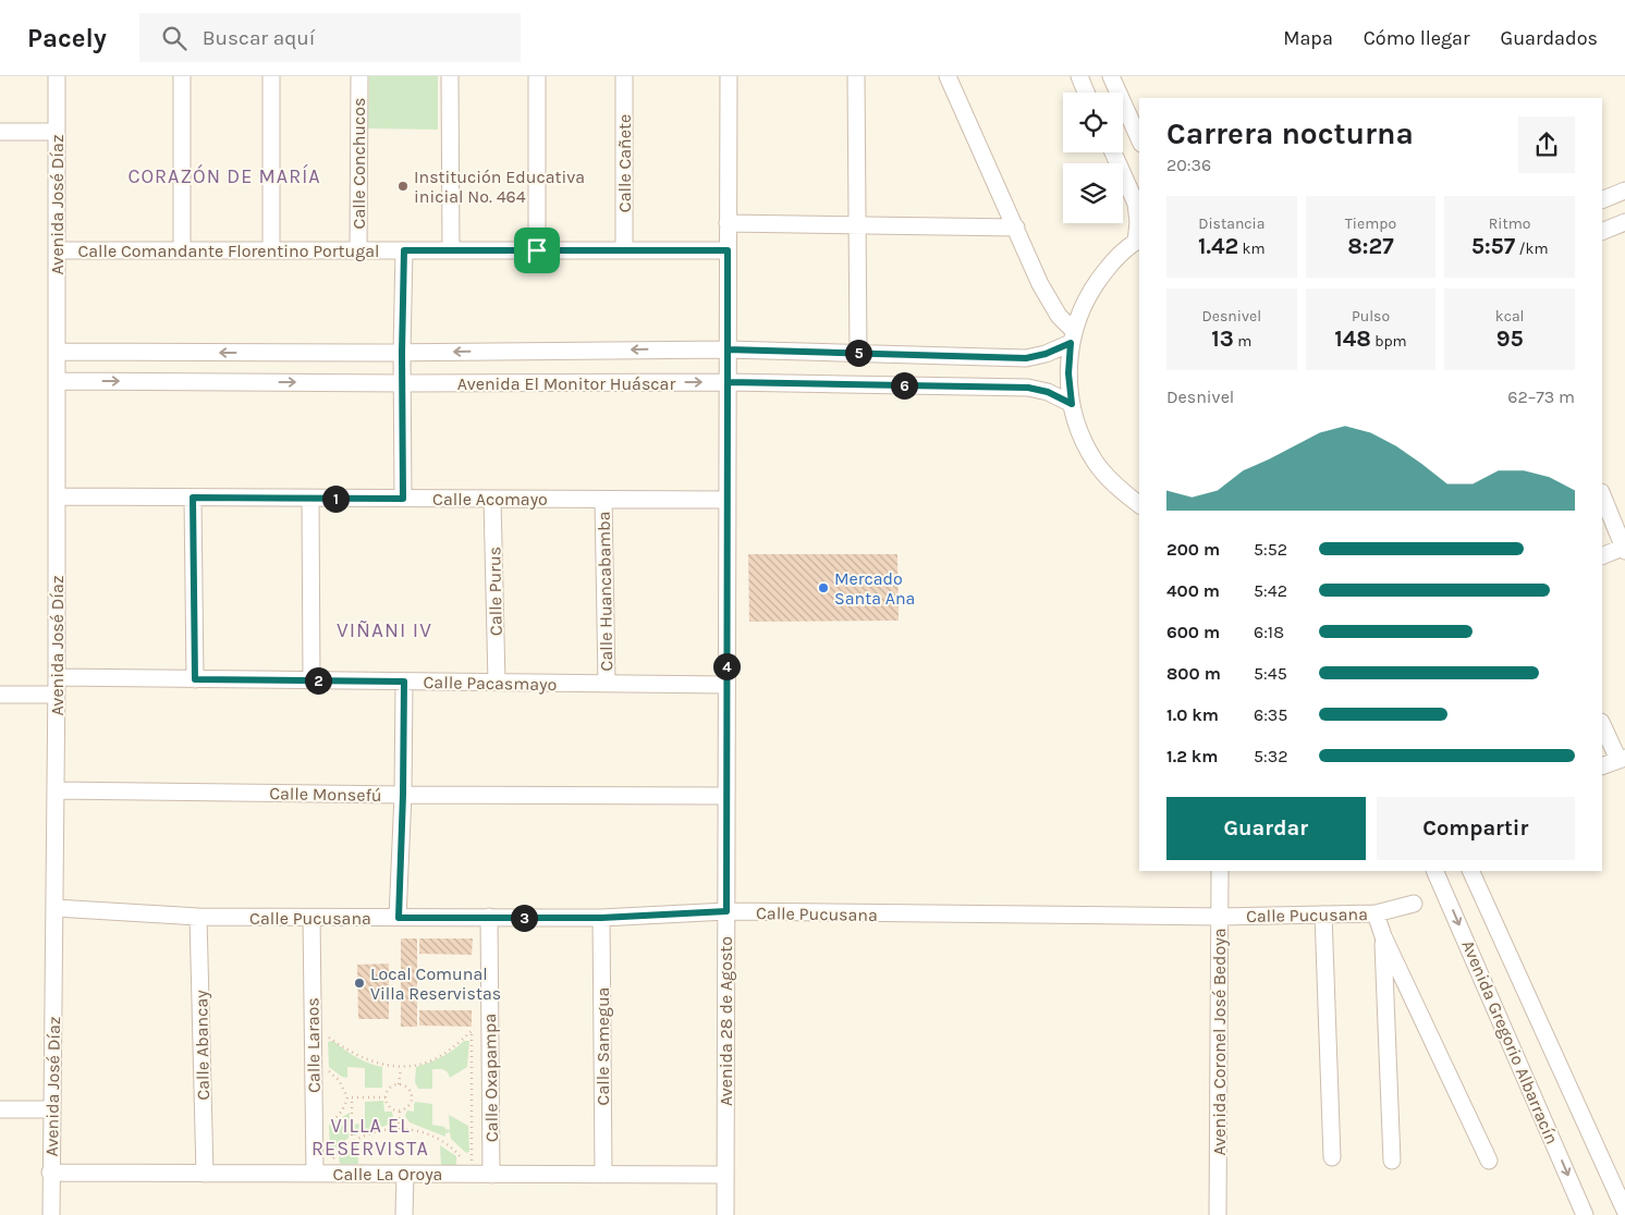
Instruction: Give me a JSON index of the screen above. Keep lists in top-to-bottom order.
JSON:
{
  "streets": {
    "street": [
      "Calle Conchucos",
      "Calle Cañete",
      "Avenida José Díaz",
      "Calle Comandante Florentino Portugal",
      "Avenida El Monitor Huáscar",
      "Calle Acomayo",
      "Calle Purus",
      "Calle Huancabamba",
      "Calle Pacasmayo",
      "Calle Monsefú",
      "Calle Pucusana",
      "Avenida 28 de Agosto",
      "Avenida Coronel José Bedoya",
      "Avenida Gregorio Albarracín",
      "Calle Abancay",
      "Calle Laraos",
      "Calle Samegua",
      "Calle Oxapampa",
      "Calle La Oroya"
    ]
  },
  "crossings": [
    ["Calle Conchucos", "Calle Comandante Florentino Portugal"],
    ["Calle Cañete", "Calle Comandante Florentino Portugal"],
    ["Avenida José Díaz", "Calle Comandante Florentino Portugal"],
    ["Avenida José Díaz", "Avenida El Monitor Huáscar"],
    ["Avenida José Díaz", "Calle Acomayo"],
    ["Avenida José Díaz", "Calle Pacasmayo"],
    ["Avenida José Díaz", "Calle Monsefú"],
    ["Avenida José Díaz", "Calle Pucusana"],
    ["Avenida José Díaz", "Calle La Oroya"],
    ["Calle Comandante Florentino Portugal", "Avenida 28 de Agosto"],
    ["Avenida El Monitor Huáscar", "Avenida 28 de Agosto"],
    ["Calle Acomayo", "Calle Purus"],
    ["Calle Acomayo", "Calle Huancabamba"],
    ["Calle Acomayo", "Avenida 28 de Agosto"],
    ["Calle Purus", "Calle Pacasmayo"],
    ["Calle Huancabamba", "Calle Pacasmayo"],
    ["Calle Pacasmayo", "Avenida 28 de Agosto"],
    ["Calle Monsefú", "Avenida 28 de Agosto"],
    ["Calle Pucusana", "Avenida 28 de Agosto"],
    ["Calle Pucusana", "Avenida Coronel José Bedoya"],
    ["Calle Pucusana", "Calle Abancay"],
    ["Calle Pucusana", "Calle Laraos"],
    ["Calle Pucusana", "Calle Samegua"],
    ["Calle Pucusana", "Calle Oxapampa"],
    ["Avenida 28 de Agosto", "Calle La Oroya"],
    ["Calle Abancay", "Calle La Oroya"],
    ["Calle Laraos", "Calle La Oroya"],
    ["Calle Samegua", "Calle La Oroya"],
    ["Calle Oxapampa", "Calle La Oroya"]
  ],
  "districts": ["CORAZÓN DE MARÍA", "VIÑANI IV", "VILLA EL RESERVISTA"],
  "places": ["Institución Educativa inicial No. 464", "Mercado Santa Ana", "Local Comunal Villa Reservistas"],
  "page": {
    "header": "Pacely",
    "search": "Buscar aquí",
    "nav": ["Mapa", "Cómo llegar", "Guardados"],
    "heading": ["Carrera nocturna", "20:36"],
    "stats": [
      ["Distancia", "1.42 km"],
      ["Tiempo", "8:27"],
      ["Ritmo", "5:57 /km"],
      ["Desnivel", "13 m"],
      ["Pulso", "148 bpm"],
      ["kcal", "95"]
    ],
    "pins": [
      "5",
      "6",
      "1",
      "4",
      "2",
      "3"
    ],
    "chart": ["Desnivel", "62–73 m"],
    "list": [
      {
        "name": "200 m",
        "note": "5:52"
      },
      {
        "name": "400 m",
        "note": "5:42"
      },
      {
        "name": "600 m",
        "note": "6:18"
      },
      {
        "name": "800 m",
        "note": "5:45"
      },
      {
        "name": "1.0 km",
        "note": "6:35"
      },
      {
        "name": "1.2 km",
        "note": "5:32"
      }
    ],
    "buttons": ["Guardar", "Compartir"]
  }
}
